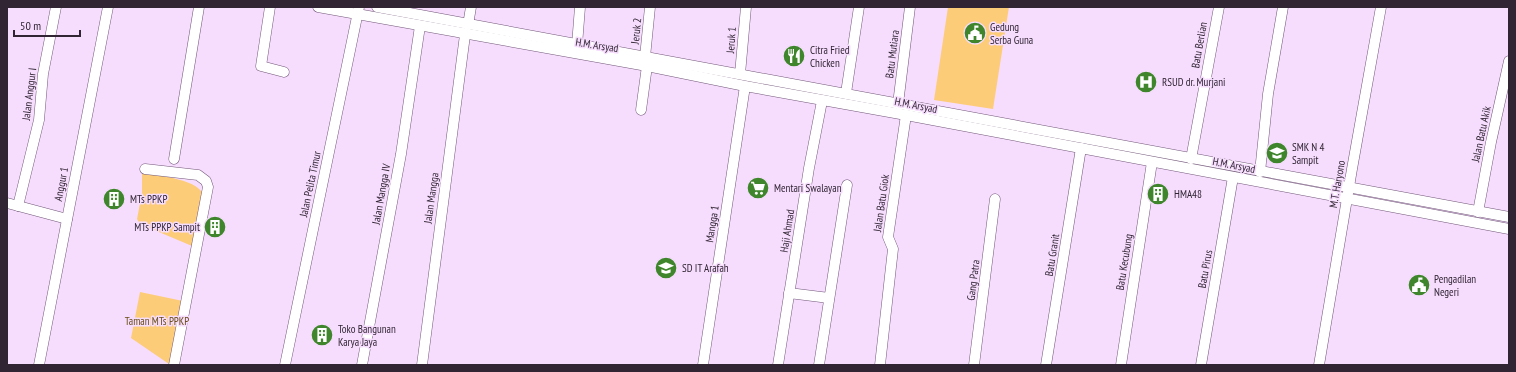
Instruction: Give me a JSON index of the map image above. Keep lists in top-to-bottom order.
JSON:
{
  "streets": {
    "street": [
      "Jeruk 2",
      "Jeruk 1",
      "H.M. Arsyad",
      "Batu Berlian",
      "Batu Mutiara",
      "Jalan Anggur I",
      "Jalan Batu Akik",
      "Anggur 1",
      "Jalan Pelita Timur",
      "M.T. Haryono",
      "Jalan Mangga IV",
      "Jalan Mangga",
      "Jalan Batu Giok",
      "Mangga 1",
      "Haji Ahmad",
      "Batu Granit",
      "Batu Kecubung",
      "Batu Pirus",
      "Gang Patra"
    ]
  },
  "crossings": [
    ["Jeruk 2", "H.M. Arsyad"],
    ["Jeruk 1", "H.M. Arsyad"],
    ["H.M. Arsyad", "Batu Berlian"],
    ["H.M. Arsyad", "Batu Mutiara"],
    ["H.M. Arsyad", "Jalan Batu Akik"],
    ["H.M. Arsyad", "Jalan Pelita Timur"],
    ["H.M. Arsyad", "M.T. Haryono"],
    ["H.M. Arsyad", "Jalan Mangga IV"],
    ["H.M. Arsyad", "Jalan Mangga"],
    ["H.M. Arsyad", "Jalan Batu Giok"],
    ["H.M. Arsyad", "Mangga 1"],
    ["H.M. Arsyad", "Haji Ahmad"],
    ["H.M. Arsyad", "Batu Granit"],
    ["H.M. Arsyad", "Batu Kecubung"],
    ["H.M. Arsyad", "Batu Pirus"]
  ],
  "parks": ["Taman MTs PPKP"],
  "places": {
    "public building": ["Gedung Serba Guna", "Pengadilan Negeri"],
    "restaurant": ["Citra Fried Chicken"],
    "hospital": ["RSUD dr. Murjani"],
    "school or university": ["SMK N 4 Sampit", "SD IT Arafah"],
    "supermarket": ["Mentari Swalayan"],
    "building": [
      "HMA48",
      "MTs PPKP",
      "MTs PPKP Sampit",
      "Toko Bangunan Karya Jaya"
    ]
  },
  "scale_bar": "50 m"
}
